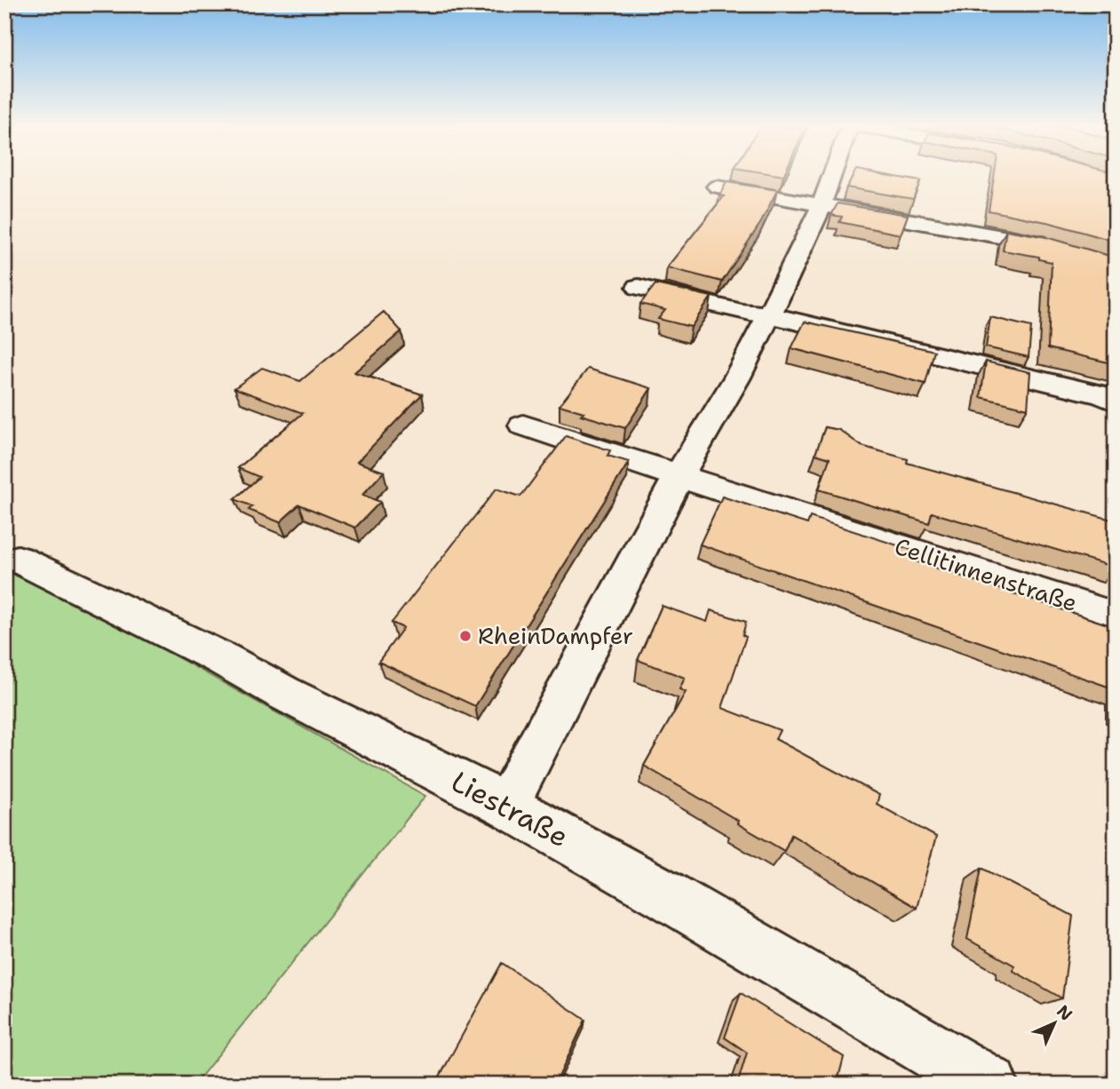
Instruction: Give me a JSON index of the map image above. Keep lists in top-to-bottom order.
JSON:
{
  "streets": {
    "street": ["Cellitinnenstraße", "Liestraße"]
  },
  "places": ["RheinDampfer"],
  "north": "top right"
}
